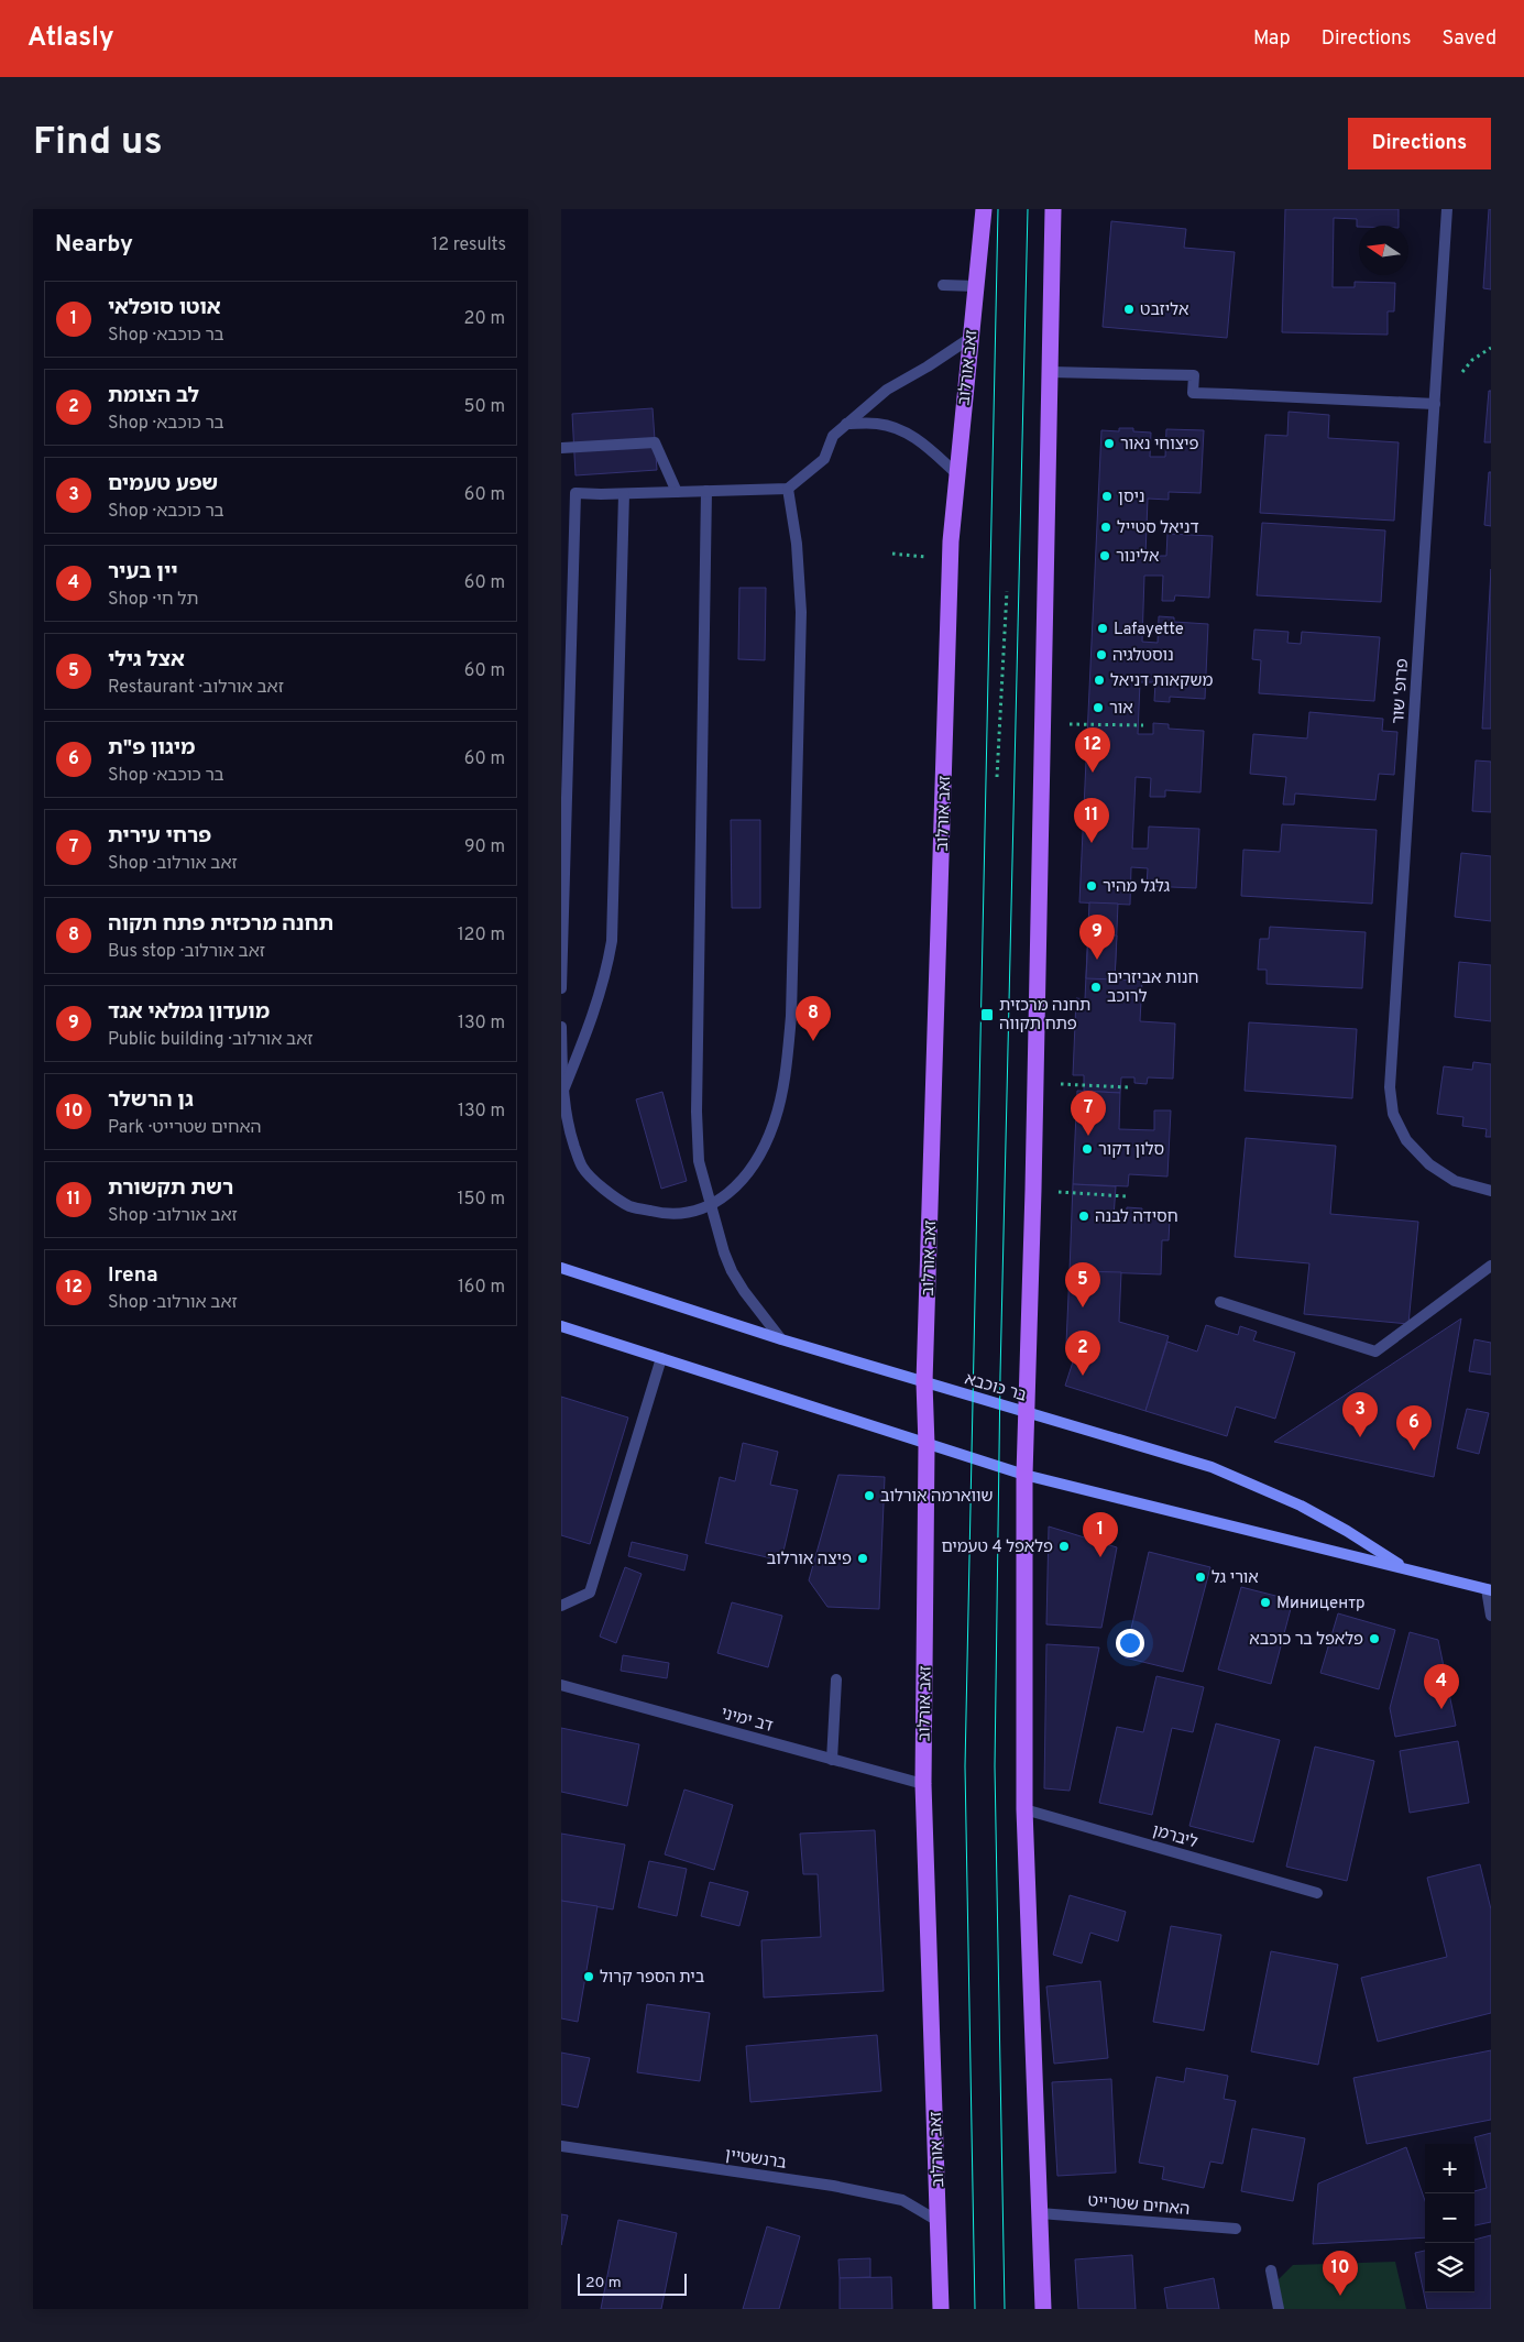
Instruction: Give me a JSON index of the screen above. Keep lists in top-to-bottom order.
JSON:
{
  "streets": {
    "main road": ["זאב אורלוב"],
    "street": [
      "פרופ' שור",
      "בר כוכבא",
      "דב ימיני",
      "ליברמן",
      "ברנשטיין",
      "האחים שטרייט"
    ]
  },
  "crossings": [
    ["זאב אורלוב", "בר כוכבא"],
    ["זאב אורלוב", "דב ימיני"],
    ["זאב אורלוב", "ברנשטיין"]
  ],
  "places": {
    "other": [
      "אליזבט",
      "פיצוחי נאור",
      "ניסן",
      "דניאל סטייל",
      "אלינור",
      "Lafayette",
      "נוסטלגיה",
      "משקאות דניאל",
      "אור",
      "גלגל מהיר",
      "חנות אביזרים לרוכב",
      "סלון דקור",
      "חסידה לבנה",
      "שווארמה אורלוב",
      "פלאפל 4 טעמים",
      "פיצה אורלוב",
      "אורי גל",
      "Миницентр",
      "פלאפל בר כוכבא",
      "בית הספר קרול"
    ],
    "transit": ["תחנה מרכזית פתח תקווה"]
  },
  "scale_bar": "20 m",
  "north": "left",
  "page": {
    "header": "Atlasly",
    "nav": ["Map", "Directions", "Saved"],
    "buttons": "Directions",
    "title": "Find us",
    "heading": ["Nearby", "12 results"],
    "list": [
      {
        "mark": "1",
        "name": "אוטו סופלאי",
        "note": "Shop · בר כוכבא",
        "value": "20 m"
      },
      {
        "mark": "2",
        "name": "לב הצומת",
        "note": "Shop · בר כוכבא",
        "value": "50 m"
      },
      {
        "mark": "3",
        "name": "שפע טעמים",
        "note": "Shop · בר כוכבא",
        "value": "60 m"
      },
      {
        "mark": "4",
        "name": "יין בעיר",
        "note": "Shop · תל חי",
        "value": "60 m"
      },
      {
        "mark": "5",
        "name": "אצל גילי",
        "note": "Restaurant · זאב אורלוב",
        "value": "60 m"
      },
      {
        "mark": "6",
        "name": "מיגון פ\"ת",
        "note": "Shop · בר כוכבא",
        "value": "60 m"
      },
      {
        "mark": "7",
        "name": "פרחי עירית",
        "note": "Shop · זאב אורלוב",
        "value": "90 m"
      },
      {
        "mark": "8",
        "name": "תחנה מרכזית פתח תקוה",
        "note": "Bus stop · זאב אורלוב",
        "value": "120 m"
      },
      {
        "mark": "9",
        "name": "מועדון גמלאי אגד",
        "note": "Public building · זאב אורלוב",
        "value": "130 m"
      },
      {
        "mark": "10",
        "name": "גן הרשלר",
        "note": "Park · האחים שטרייט",
        "value": "130 m"
      },
      {
        "mark": "11",
        "name": "רשת תקשורת",
        "note": "Shop · זאב אורלוב",
        "value": "150 m"
      },
      {
        "mark": "12",
        "name": "Irena",
        "note": "Shop · זאב אורלוב",
        "value": "160 m"
      }
    ],
    "pins": [
      "12",
      "11",
      "9",
      "8",
      "7",
      "5",
      "2",
      "3",
      "6",
      "1",
      "4",
      "10"
    ],
    "map_buttons": ["+", "−"],
    "scale": "20 m"
  }
}
